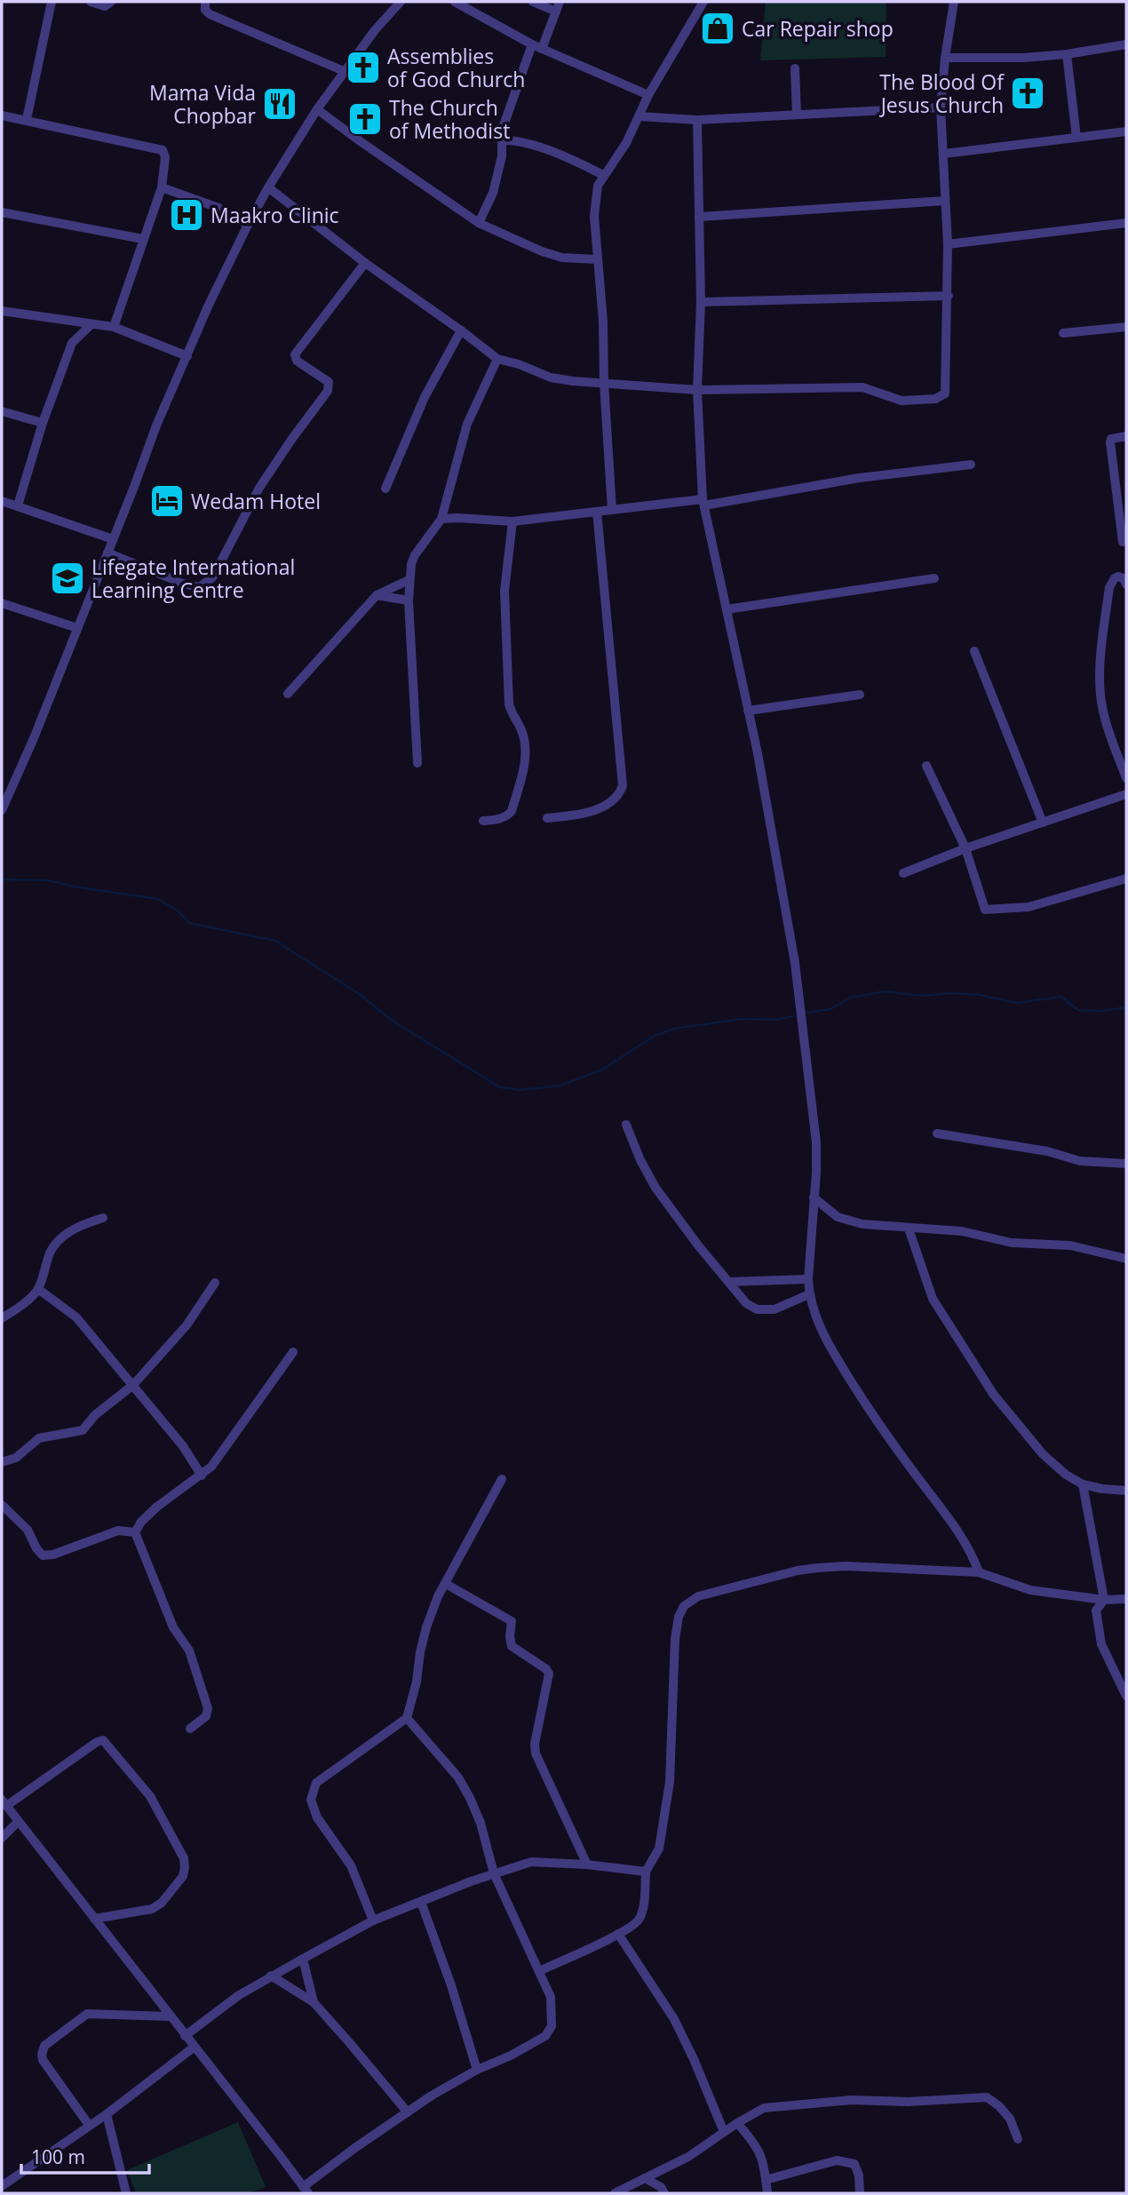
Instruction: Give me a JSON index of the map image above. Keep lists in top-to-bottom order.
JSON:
{
  "places": {
    "shop": ["Car Repair shop"],
    "church": ["Assemblies of God Church", "The Blood Of Jesus Church", "The Church of Methodist"],
    "restaurant": ["Mama Vida Chopbar"],
    "hospital": ["Maakro Clinic"],
    "hotel": ["Wedam Hotel"],
    "school or university": ["Lifegate International Learning Centre"]
  },
  "scale_bar": "100 m"
}
